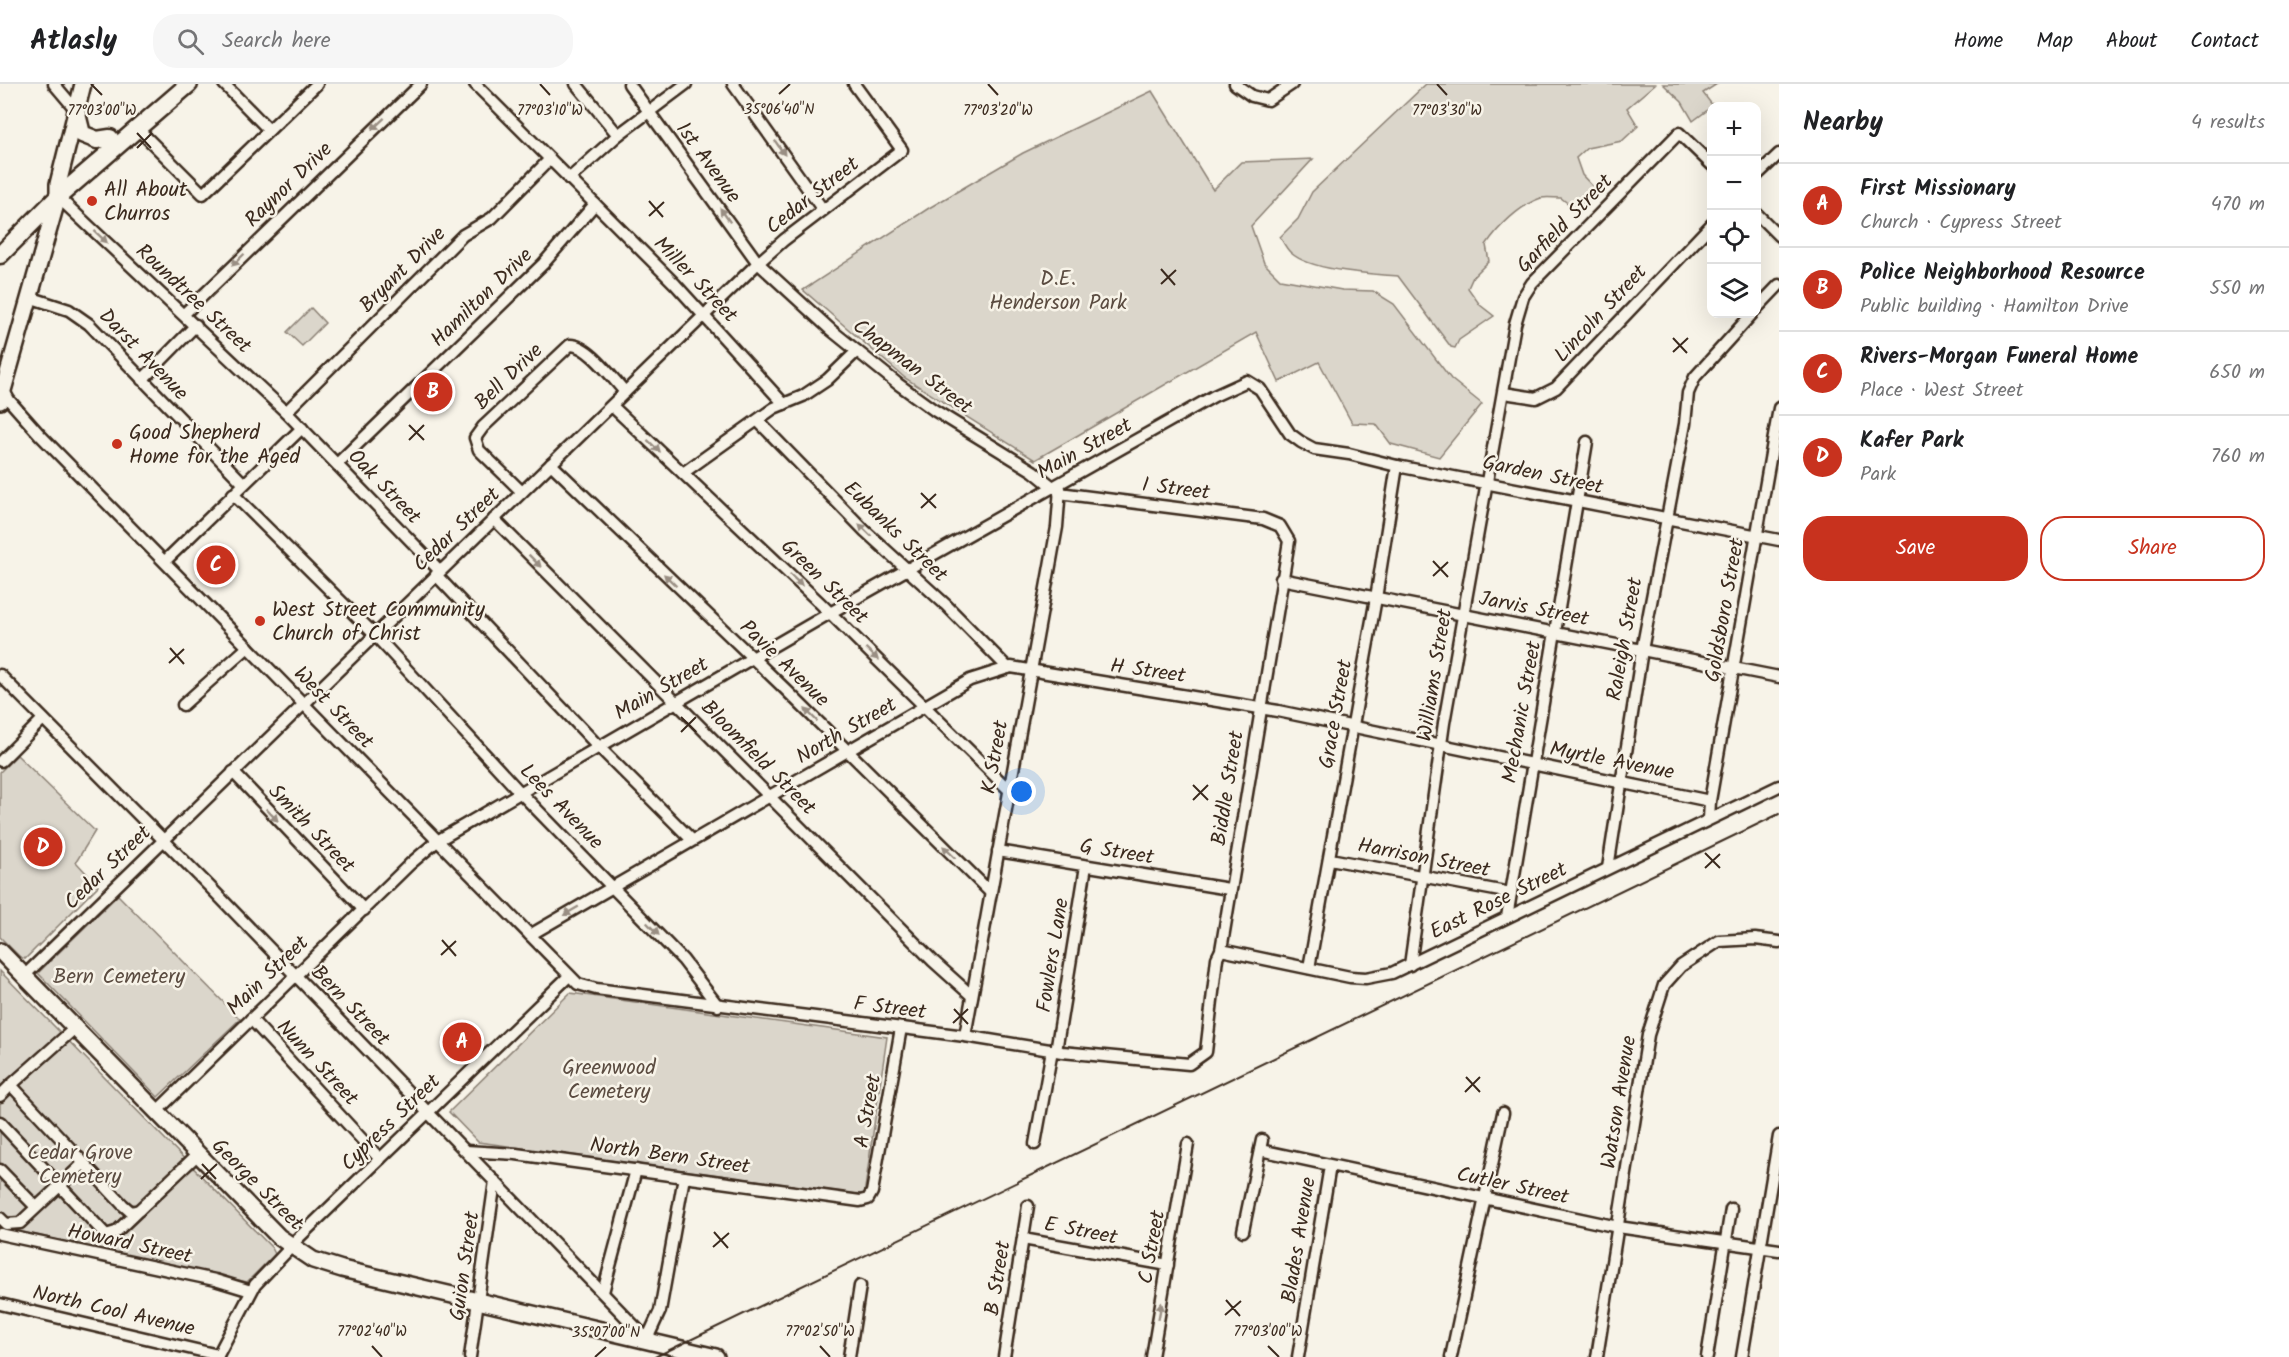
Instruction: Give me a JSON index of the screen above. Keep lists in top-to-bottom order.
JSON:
{
  "streets": {
    "street": [
      "1st Avenue",
      "Raynor Drive",
      "Cedar Street",
      "Garfield Street",
      "Bryant Drive",
      "Miller Street",
      "Hamilton Drive",
      "Roundtree Street",
      "Lincoln Street",
      "Darst Avenue",
      "Chapman Street",
      "Bell Drive",
      "Main Street",
      "Garden Street",
      "Oak Street",
      "I Street",
      "Eubanks Street",
      "Green Street",
      "Jarvis Street",
      "Goldsboro Street",
      "Raleigh Street",
      "Pavie Avenue",
      "H Street",
      "Williams Street",
      "West Street",
      "Mechanic Street",
      "Grace Street",
      "North Street",
      "Bloomfield Street",
      "K Street",
      "Myrtle Avenue",
      "Biddle Street",
      "Lees Avenue",
      "Smith Street",
      "G Street",
      "Harrison Street",
      "East Rose Street",
      "Fowlers Lane",
      "Bern Street",
      "F Street",
      "Nunn Street",
      "Watson Avenue",
      "A Street",
      "Cypress Street",
      "North Bern Street",
      "George Street",
      "Cutler Street",
      "E Street",
      "Blades Avenue",
      "Howard Street",
      "C Street",
      "Guion Street",
      "B Street",
      "North Cool Avenue"
    ]
  },
  "crossings": [
    ["1st Avenue", "Cedar Street"],
    ["1st Avenue", "Chapman Street"],
    ["Raynor Drive", "Roundtree Street"],
    ["Cedar Street", "Miller Street"],
    ["Cedar Street", "Chapman Street"],
    ["Cedar Street", "Bell Drive"],
    ["Cedar Street", "Oak Street"],
    ["Cedar Street", "Green Street"],
    ["Cedar Street", "Pavie Avenue"],
    ["Cedar Street", "West Street"],
    ["Cedar Street", "Bloomfield Street"],
    ["Cedar Street", "Lees Avenue"],
    ["Cedar Street", "Smith Street"],
    ["Cedar Street", "Bern Street"],
    ["Cedar Street", "George Street"],
    ["Garfield Street", "Lincoln Street"],
    ["Garfield Street", "Williams Street"],
    ["Bryant Drive", "Miller Street"],
    ["Bryant Drive", "Roundtree Street"],
    ["Miller Street", "Hamilton Drive"],
    ["Hamilton Drive", "Oak Street"],
    ["Roundtree Street", "Oak Street"],
    ["Lincoln Street", "Williams Street"],
    ["Chapman Street", "Main Street"],
    ["Chapman Street", "I Street"],
    ["Chapman Street", "K Street"],
    ["Main Street", "Garden Street"],
    ["Main Street", "Oak Street"],
    ["Main Street", "I Street"],
    ["Main Street", "Eubanks Street"],
    ["Main Street", "Green Street"],
    ["Main Street", "Pavie Avenue"],
    ["Main Street", "West Street"],
    ["Main Street", "Bloomfield Street"],
    ["Main Street", "K Street"],
    ["Main Street", "Lees Avenue"],
    ["Main Street", "Smith Street"],
    ["Main Street", "Bern Street"],
    ["Main Street", "Nunn Street"],
    ["Main Street", "George Street"],
    ["Garden Street", "Goldsboro Street"],
    ["Garden Street", "Raleigh Street"],
    ["Garden Street", "Williams Street"],
    ["Garden Street", "Mechanic Street"],
    ["Garden Street", "Grace Street"],
    ["Oak Street", "North Street"],
    ["I Street", "K Street"],
    ["I Street", "Biddle Street"],
    ["Eubanks Street", "North Street"],
    ["Green Street", "North Street"],
    ["Green Street", "K Street"],
    ["Jarvis Street", "Goldsboro Street"],
    ["Jarvis Street", "Raleigh Street"],
    ["Jarvis Street", "Williams Street"],
    ["Jarvis Street", "Mechanic Street"],
    ["Jarvis Street", "Grace Street"],
    ["Jarvis Street", "Biddle Street"],
    ["Goldsboro Street", "Myrtle Avenue"],
    ["Goldsboro Street", "East Rose Street"],
    ["Raleigh Street", "Myrtle Avenue"],
    ["Raleigh Street", "East Rose Street"],
    ["Pavie Avenue", "North Street"],
    ["Pavie Avenue", "K Street"],
    ["H Street", "North Street"],
    ["H Street", "K Street"],
    ["H Street", "Myrtle Avenue"],
    ["H Street", "Biddle Street"],
    ["Williams Street", "Myrtle Avenue"],
    ["Williams Street", "Harrison Street"],
    ["Williams Street", "East Rose Street"],
    ["West Street", "North Street"],
    ["West Street", "F Street"],
    ["West Street", "Cypress Street"],
    ["Mechanic Street", "Myrtle Avenue"],
    ["Mechanic Street", "Harrison Street"],
    ["Mechanic Street", "East Rose Street"],
    ["Grace Street", "Myrtle Avenue"],
    ["Grace Street", "Harrison Street"],
    ["Grace Street", "East Rose Street"],
    ["North Street", "Bloomfield Street"],
    ["North Street", "K Street"],
    ["North Street", "Lees Avenue"],
    ["Bloomfield Street", "K Street"],
    ["K Street", "G Street"],
    ["K Street", "F Street"],
    ["Myrtle Avenue", "Biddle Street"],
    ["Biddle Street", "G Street"],
    ["Biddle Street", "East Rose Street"],
    ["Biddle Street", "F Street"],
    ["Lees Avenue", "F Street"],
    ["G Street", "Fowlers Lane"],
    ["Fowlers Lane", "F Street"],
    ["Bern Street", "Cypress Street"],
    ["Bern Street", "North Bern Street"],
    ["Bern Street", "George Street"],
    ["Bern Street", "Guion Street"],
    ["F Street", "A Street"],
    ["F Street", "Cypress Street"],
    ["Nunn Street", "Cypress Street"],
    ["Watson Avenue", "Cutler Street"],
    ["A Street", "North Bern Street"],
    ["Cypress Street", "George Street"],
    ["Cypress Street", "Howard Street"],
    ["Cypress Street", "North Cool Avenue"],
    ["George Street", "Guion Street"],
    ["Cutler Street", "Blades Avenue"],
    ["E Street", "C Street"],
    ["E Street", "B Street"]
  ],
  "one_way": [
    "Raynor Drive",
    "Roundtree Street",
    "Eubanks Street",
    "Green Street",
    "Pavie Avenue",
    "Bloomfield Street",
    "Smith Street",
    "C Street"
  ],
  "parks": [
    "D.E. Henderson Park",
    "Bern Cemetery",
    "Greenwood Cemetery",
    "Cedar Grove Cemetery"
  ],
  "places": ["All About Churros", "Good Shepherd Home for the Aged", "West Street Community Church of Christ"],
  "page": {
    "header": "Atlasly",
    "search": "Search here",
    "nav": [
      "Home",
      "Map",
      "About",
      "Contact"
    ],
    "heading": ["Nearby", "4 results"],
    "map_buttons": ["+", "−"],
    "list": [
      {
        "mark": "A",
        "name": "First Missionary",
        "note": "Church · Cypress Street",
        "value": "470 m"
      },
      {
        "mark": "B",
        "name": "Police Neighborhood Resource",
        "note": "Public building · Hamilton Drive",
        "value": "550 m"
      },
      {
        "mark": "C",
        "name": "Rivers-Morgan Funeral Home",
        "note": "Place · West Street",
        "value": "650 m"
      },
      {
        "mark": "D",
        "name": "Kafer Park",
        "note": "Park",
        "value": "760 m"
      }
    ],
    "pins": [
      "B",
      "C",
      "D",
      "A"
    ],
    "buttons": ["Save", "Share"]
  },
  "coordinates": [
    "35°06'40\"N",
    "77°03'00\"W",
    "77°03'10\"W",
    "77°03'20\"W",
    "77°03'30\"W",
    "77°02'40\"W",
    "77°02'50\"W",
    "35°07'00\"N"
  ]
}
